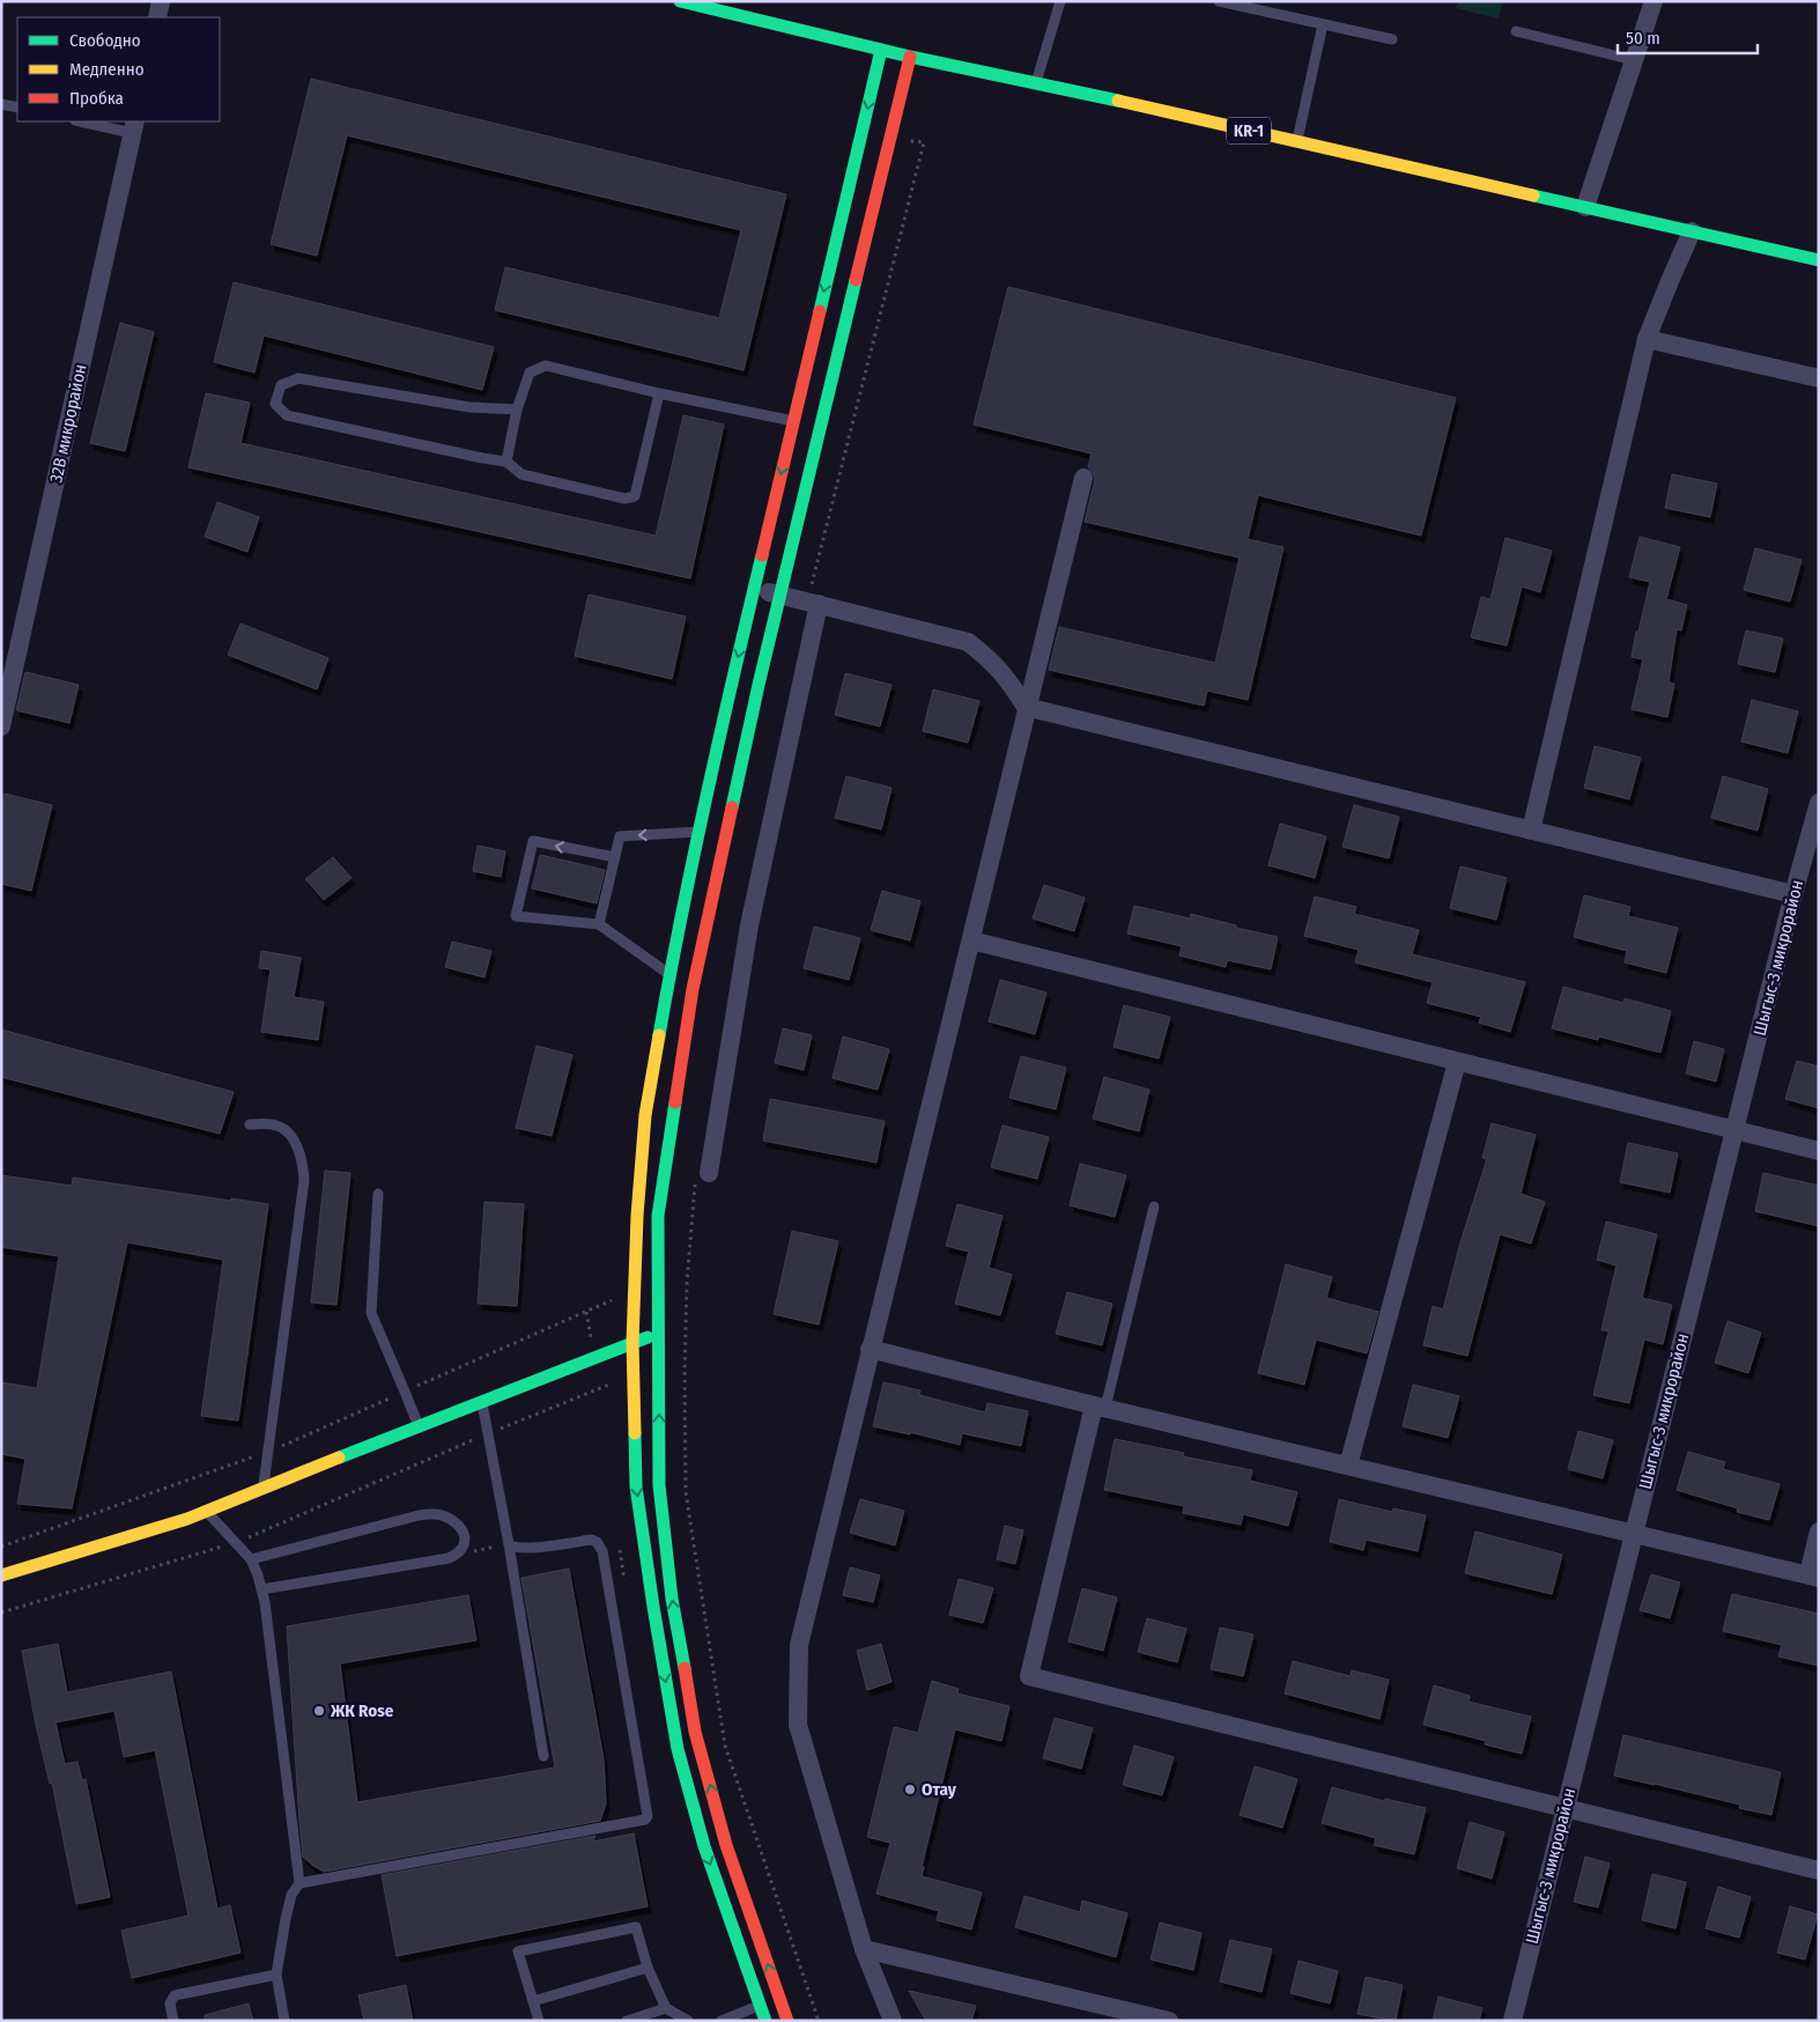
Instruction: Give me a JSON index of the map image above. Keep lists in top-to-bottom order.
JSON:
{
  "streets": {
    "main road": ["KR-1"],
    "street": ["32В микрорайон", "Шыгыс-3 микрорайон"]
  },
  "places": ["ЖК Rose", "Отау"],
  "legend": ["Свободно", "Медленно", "Пробка"],
  "scale_bar": "50 m"
}
